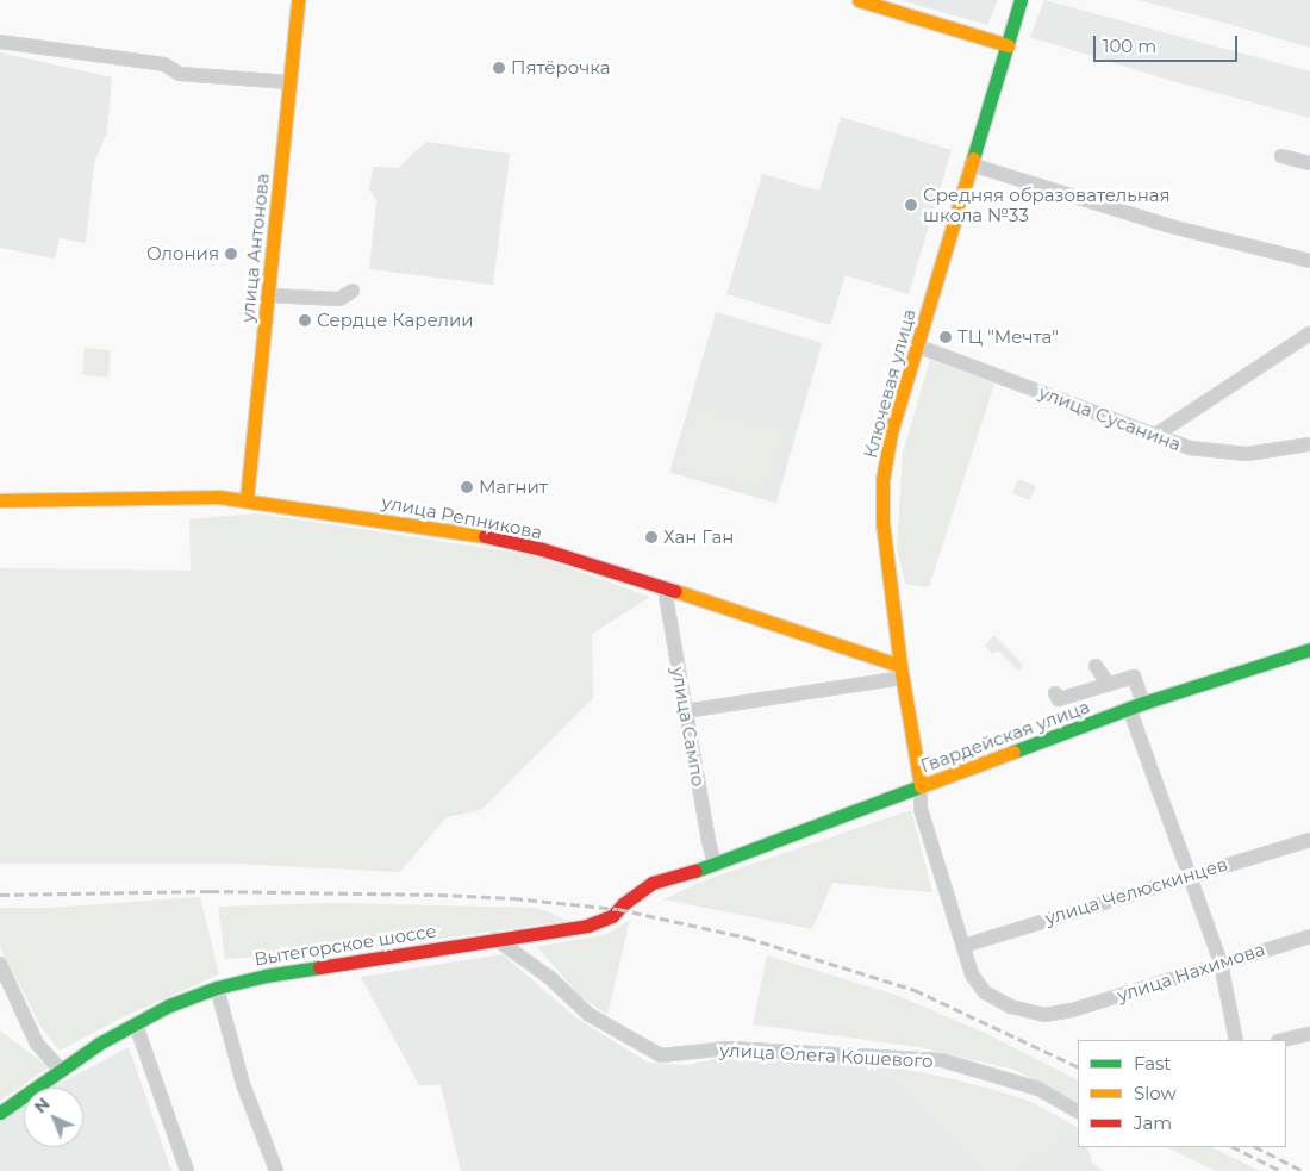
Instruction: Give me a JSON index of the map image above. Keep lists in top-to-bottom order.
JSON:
{
  "streets": {
    "main road": [
      "улица Антонова",
      "Ключевая улица",
      "улица Репникова",
      "Гвардейская улица",
      "Вытегорское шоссе"
    ],
    "street": [
      "улица Сусанина",
      "улица Сампо",
      "улица Челюскинцев",
      "улица Нахимова",
      "улица Олега Кошевого"
    ]
  },
  "crossings": [
    ["улица Антонова", "улица Репникова"],
    ["Ключевая улица", "улица Сусанина"],
    ["Ключевая улица", "улица Репникова"],
    ["Ключевая улица", "Гвардейская улица"],
    ["Ключевая улица", "улица Нахимова"],
    ["улица Репникова", "улица Сампо"],
    ["улица Сампо", "Гвардейская улица"],
    ["улица Сампо", "Вытегорское шоссе"],
    ["Гвардейская улица", "Вытегорское шоссе"],
    ["Гвардейская улица", "улица Нахимова"],
    ["улица Челюскинцев", "улица Нахимова"],
    ["Вытегорское шоссе", "улица Олега Кошевого"]
  ],
  "places": [
    "Пятёрочка",
    "Средняя образовательная школа №33",
    "Олония",
    "Сердце Карелии",
    "ТЦ \"Мечта\"",
    "Магнит",
    "Хан Ган"
  ],
  "legend": ["Fast", "Slow", "Jam"],
  "scale_bar": "100 m",
  "north": "top left"
}
